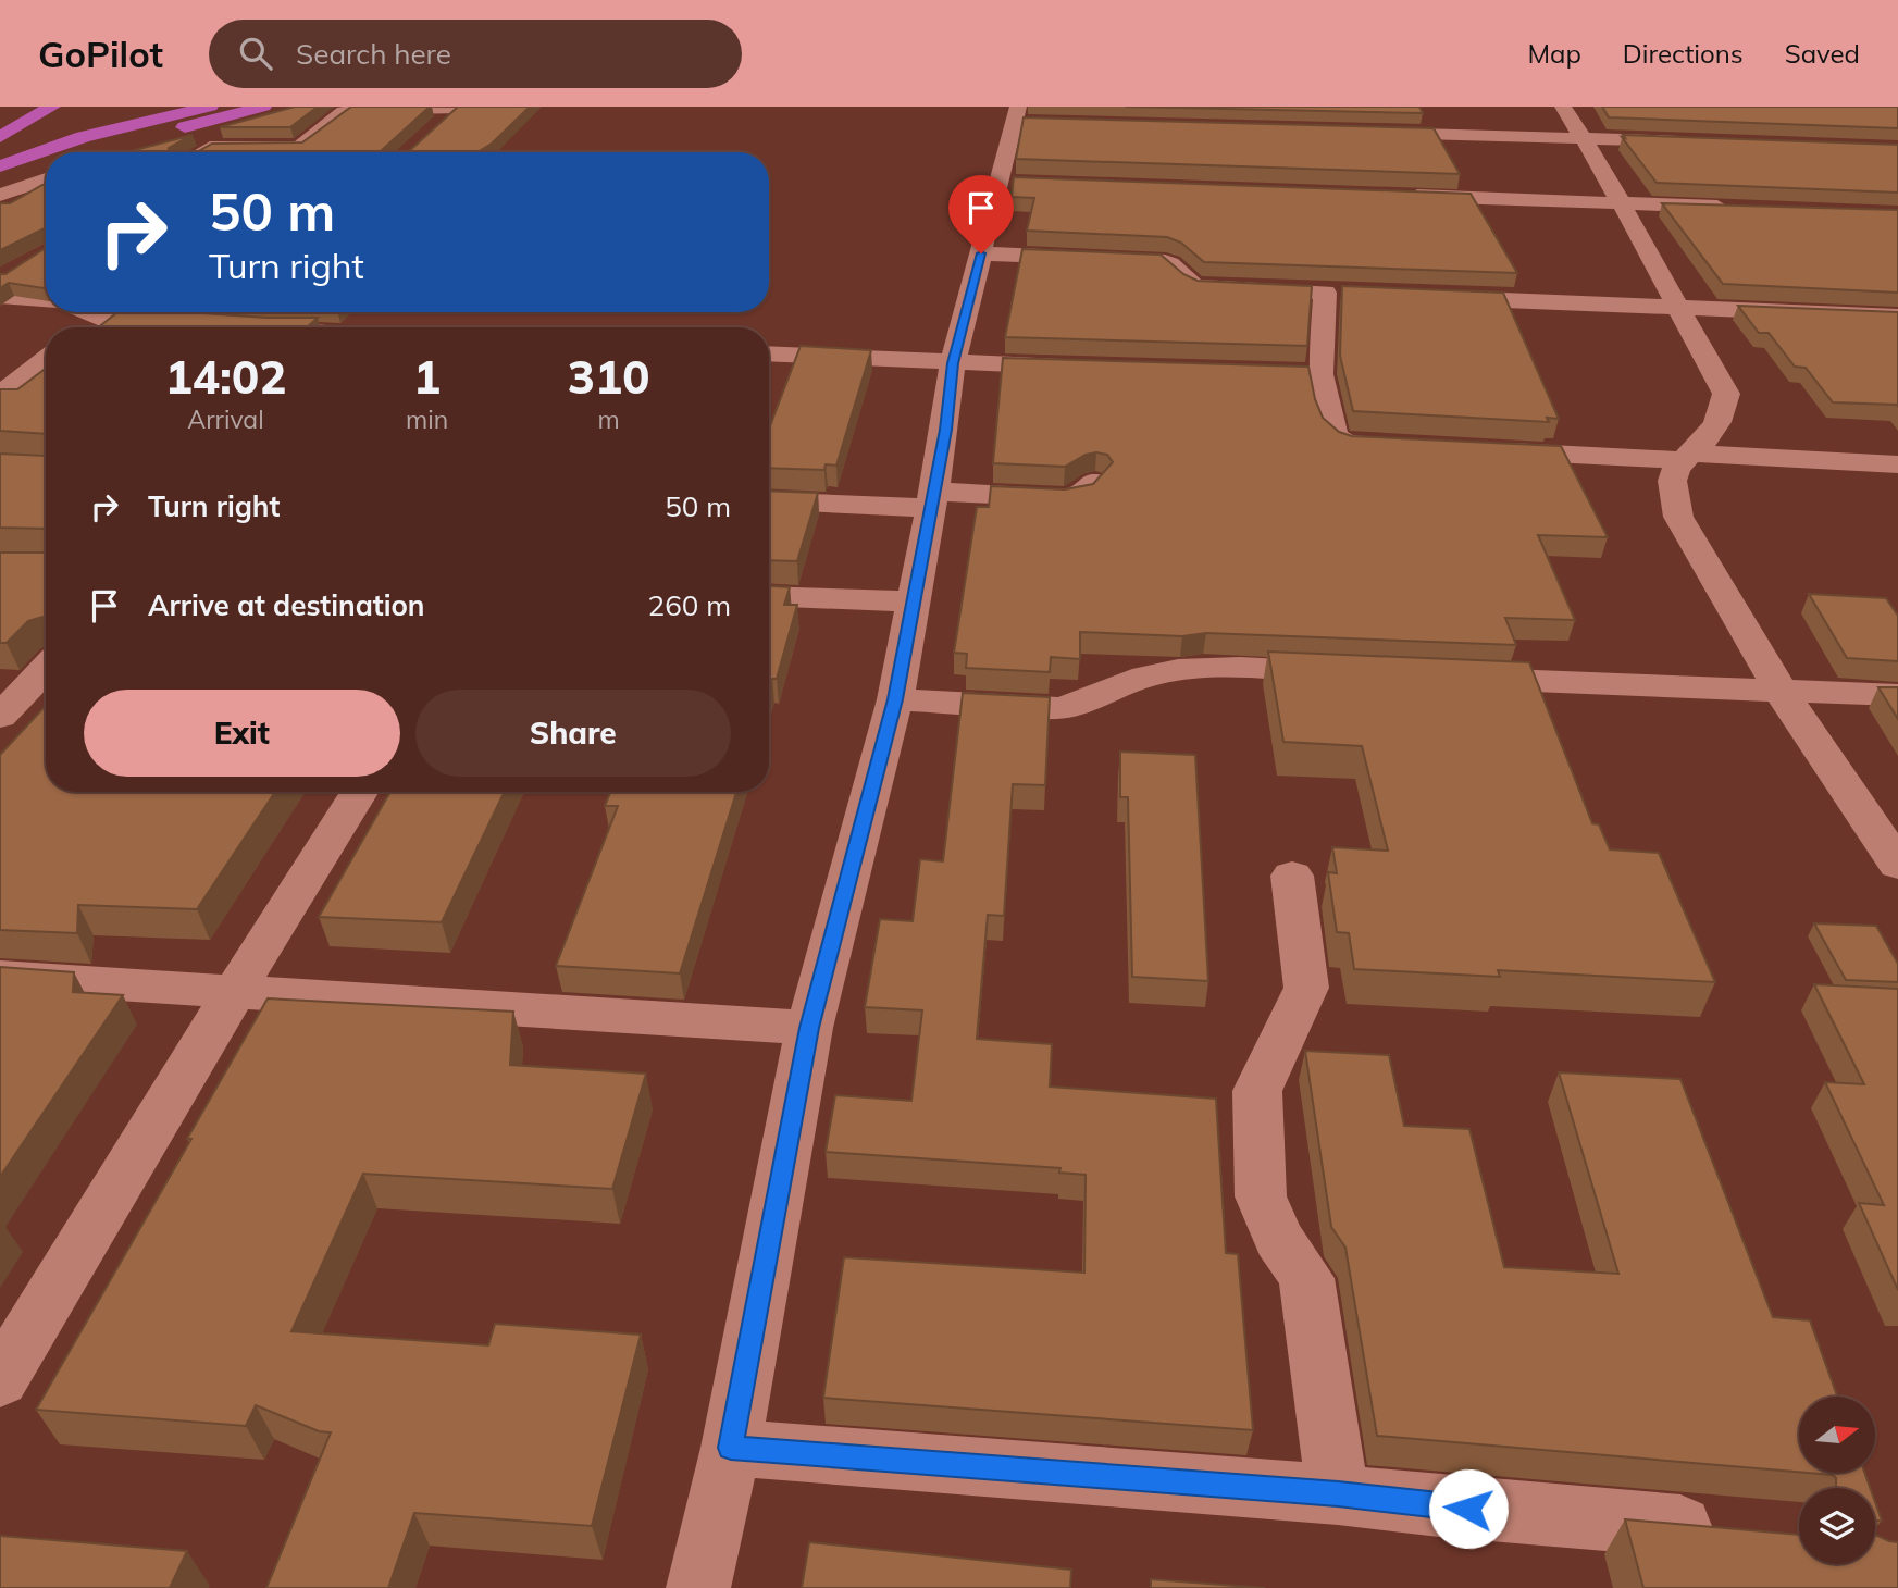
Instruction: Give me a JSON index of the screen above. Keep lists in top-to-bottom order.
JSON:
{
  "north": "right",
  "page": {
    "header": "GoPilot",
    "search": "Search here",
    "nav": ["Map", "Directions", "Saved"],
    "turn": ["50 m", "Turn right"],
    "eta": [
      "14:02",
      "Arrival",
      "1",
      "min",
      "310",
      "m"
    ],
    "list": [
      {
        "name": "Turn right",
        "value": "50 m"
      },
      {
        "name": "Arrive at destination",
        "value": "260 m"
      }
    ],
    "buttons": ["Exit", "Share"]
  }
}
